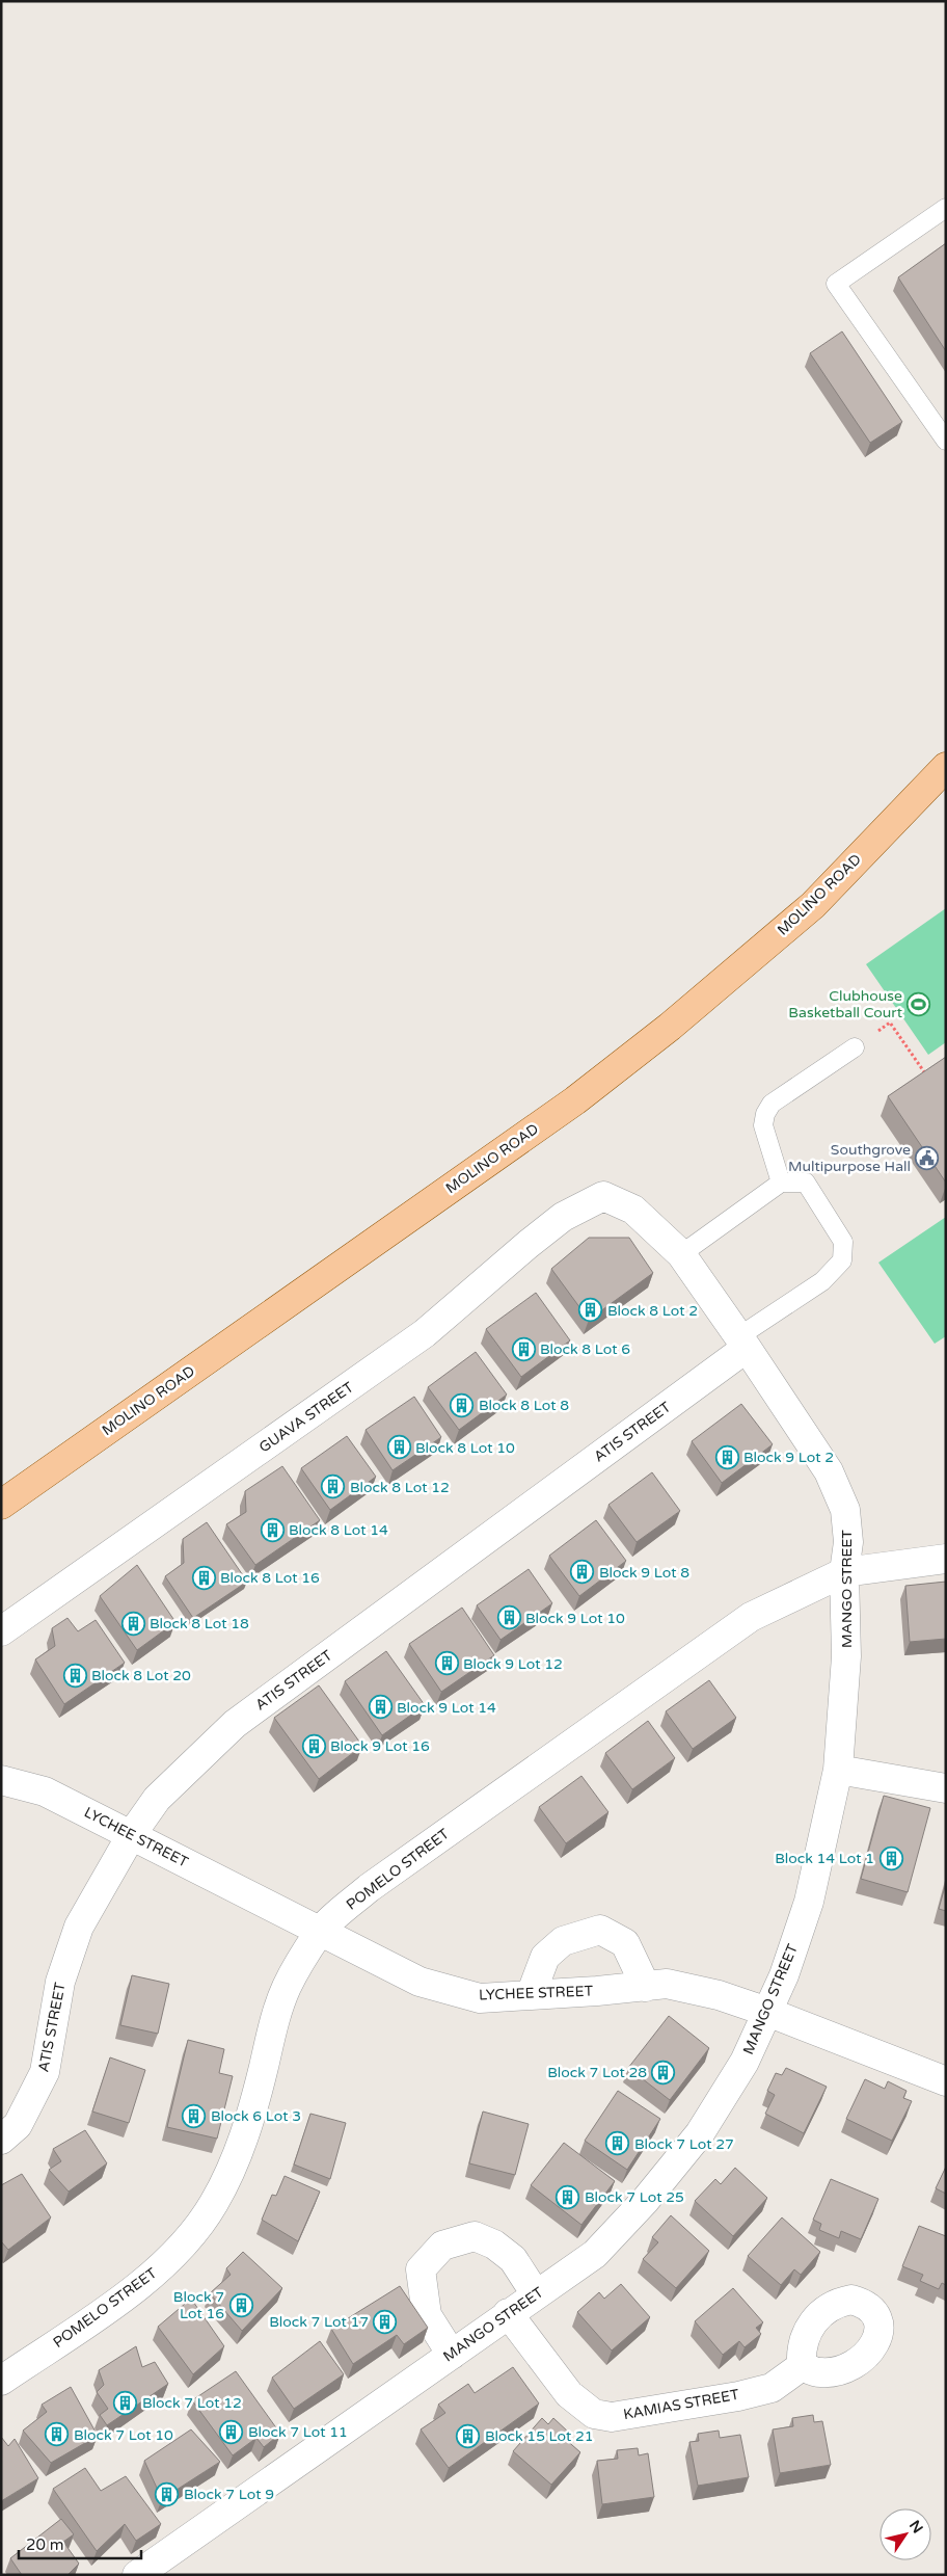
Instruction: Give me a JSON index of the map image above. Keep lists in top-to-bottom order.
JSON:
{
  "streets": {
    "main road": ["MOLINO ROAD"],
    "street": [
      "GUAVA STREET",
      "ATIS STREET",
      "MANGO STREET",
      "LYCHEE STREET",
      "POMELO STREET",
      "KAMIAS STREET"
    ]
  },
  "crossings": [
    ["GUAVA STREET", "MANGO STREET"],
    ["ATIS STREET", "MANGO STREET"],
    ["ATIS STREET", "LYCHEE STREET"],
    ["MANGO STREET", "LYCHEE STREET"],
    ["MANGO STREET", "POMELO STREET"],
    ["MANGO STREET", "KAMIAS STREET"],
    ["LYCHEE STREET", "POMELO STREET"]
  ],
  "places": {
    "sports": ["Clubhouse Basketball Court"],
    "public building": ["Southgrove Multipurpose Hall"],
    "building": [
      "Block 8 Lot 2",
      "Block 8 Lot 6",
      "Block 8 Lot 8",
      "Block 8 Lot 10",
      "Block 9 Lot 2",
      "Block 8 Lot 12",
      "Block 8 Lot 14",
      "Block 9 Lot 8",
      "Block 8 Lot 16",
      "Block 9 Lot 10",
      "Block 8 Lot 18",
      "Block 9 Lot 12",
      "Block 8 Lot 20",
      "Block 9 Lot 14",
      "Block 9 Lot 16",
      "Block 14 Lot 1",
      "Block 7 Lot 28",
      "Block 6 Lot 3",
      "Block 7 Lot 27",
      "Block 7 Lot 25",
      "Block 7 Lot 16",
      "Block 7 Lot 17",
      "Block 7 Lot 12",
      "Block 7 Lot 11",
      "Block 7 Lot 10",
      "Block 15 Lot 21",
      "Block 7 Lot 9"
    ]
  },
  "scale_bar": "20 m",
  "north": "top right"
}
